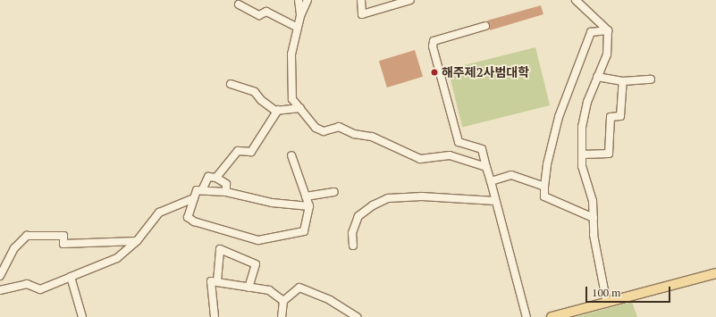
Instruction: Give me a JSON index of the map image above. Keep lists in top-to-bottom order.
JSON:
{
  "places": ["해주제2사범대학"],
  "scale_bar": "100 m"
}
